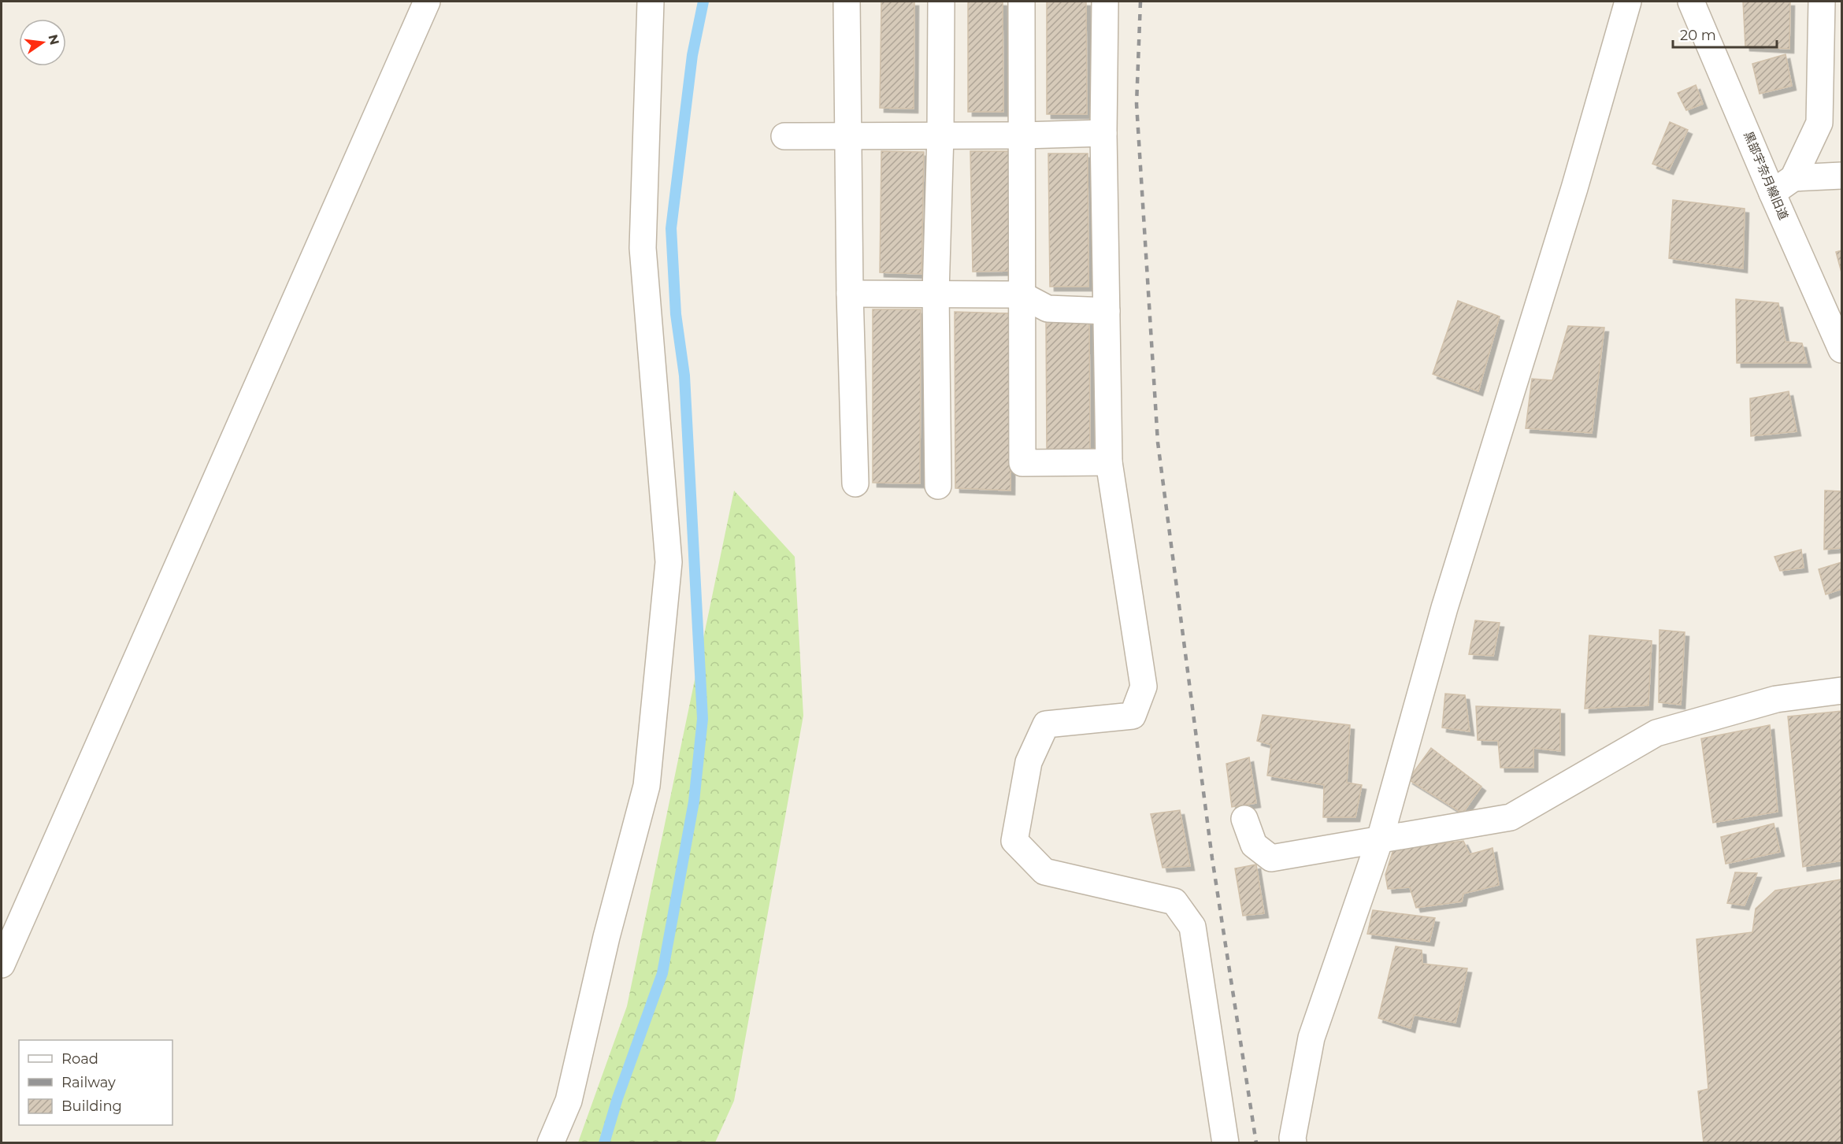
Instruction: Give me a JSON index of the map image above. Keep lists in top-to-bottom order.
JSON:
{
  "streets": {
    "street": ["黒部宇奈月線旧道"]
  },
  "legend": ["Road", "Railway", "Building"],
  "scale_bar": "20 m",
  "north": "right"
}
